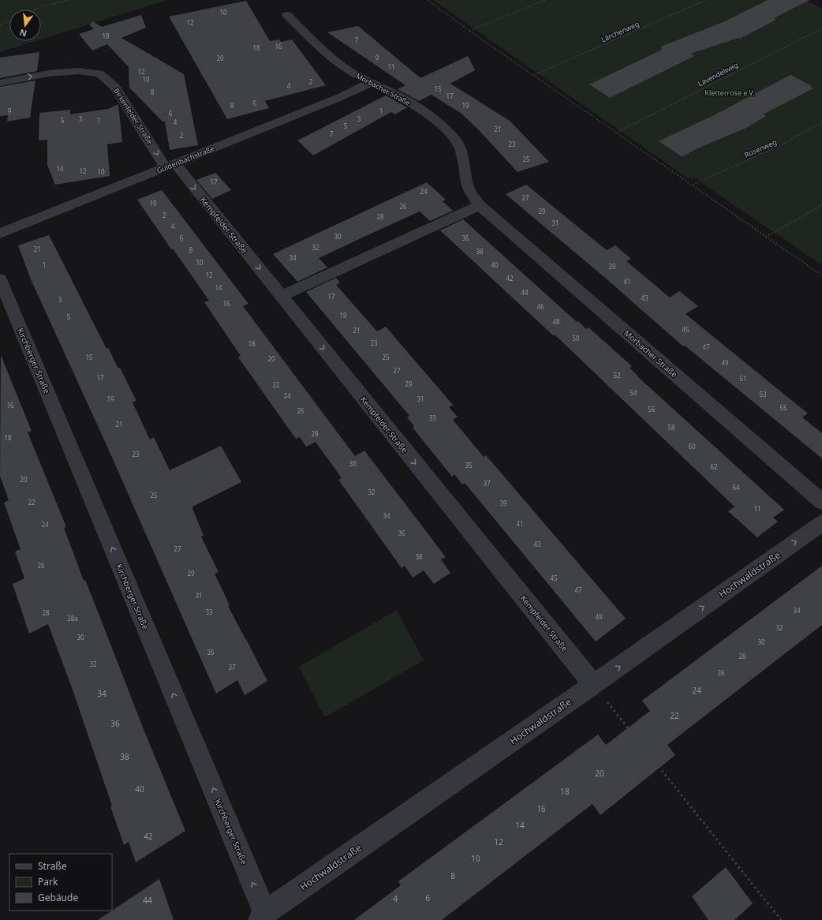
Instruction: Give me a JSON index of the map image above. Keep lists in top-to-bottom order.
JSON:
{
  "streets": {
    "street": [
      "Morbacher Straße",
      "Birkenfelder Straße",
      "Guldenbachstraße",
      "Kempfelder Straße",
      "Kirchberger Straße",
      "Hochwaldstraße"
    ],
    "path": ["Lärchenweg", "Lavendelweg", "Rosenweg"]
  },
  "crossings": [
    ["Morbacher Straße", "Guldenbachstraße"],
    ["Birkenfelder Straße", "Guldenbachstraße"],
    ["Birkenfelder Straße", "Kempfelder Straße"],
    ["Guldenbachstraße", "Kempfelder Straße"],
    ["Kempfelder Straße", "Hochwaldstraße"],
    ["Kirchberger Straße", "Hochwaldstraße"]
  ],
  "one_way": [
    "Birkenfelder Straße",
    "Kempfelder Straße",
    "Kirchberger Straße",
    "Hochwaldstraße"
  ],
  "parks": ["Kletterrose e.V."],
  "house_numbers": [
    "10",
    "12",
    "18",
    "7",
    "16",
    "18",
    "9",
    "20",
    "11",
    "12",
    "10",
    "2",
    "4",
    "15",
    "8",
    "17",
    "6",
    "8",
    "19",
    "9",
    "1",
    "6",
    "3",
    "3",
    "5",
    "1",
    "4",
    "5",
    "21",
    "7",
    "2",
    "23",
    "25",
    "14",
    "12",
    "10",
    "17",
    "24",
    "27",
    "19",
    "26",
    "29",
    "2",
    "28",
    "31",
    "4",
    "30",
    "6",
    "36",
    "32",
    "21",
    "8",
    "38",
    "34",
    "10",
    "1",
    "40",
    "39",
    "12",
    "42",
    "41",
    "14",
    "44",
    "17",
    "43",
    "3",
    "16",
    "46",
    "19",
    "5",
    "48",
    "45",
    "21",
    "50",
    "23",
    "18",
    "47",
    "15",
    "25",
    "20",
    "49",
    "27",
    "52",
    "17",
    "51",
    "29",
    "22",
    "54",
    "53",
    "24",
    "19",
    "31",
    "16",
    "55",
    "56",
    "26",
    "33",
    "21",
    "58",
    "28",
    "18",
    "60",
    "23",
    "30",
    "35",
    "62",
    "20",
    "37",
    "64",
    "32",
    "25",
    "22",
    "39",
    "11",
    "34",
    "41",
    "24",
    "36",
    "43",
    "27",
    "38",
    "26",
    "29",
    "45",
    "47",
    "31",
    "34",
    "33",
    "28",
    "49",
    "28a",
    "32",
    "30",
    "30",
    "35",
    "28",
    "32",
    "37",
    "26",
    "24",
    "34",
    "22",
    "36",
    "38",
    "20",
    "40",
    "18",
    "16",
    "14",
    "42",
    "12",
    "10",
    "8",
    "6",
    "4",
    "44"
  ],
  "legend": ["Straße", "Park", "Gebäude"],
  "north": "bottom"
}
